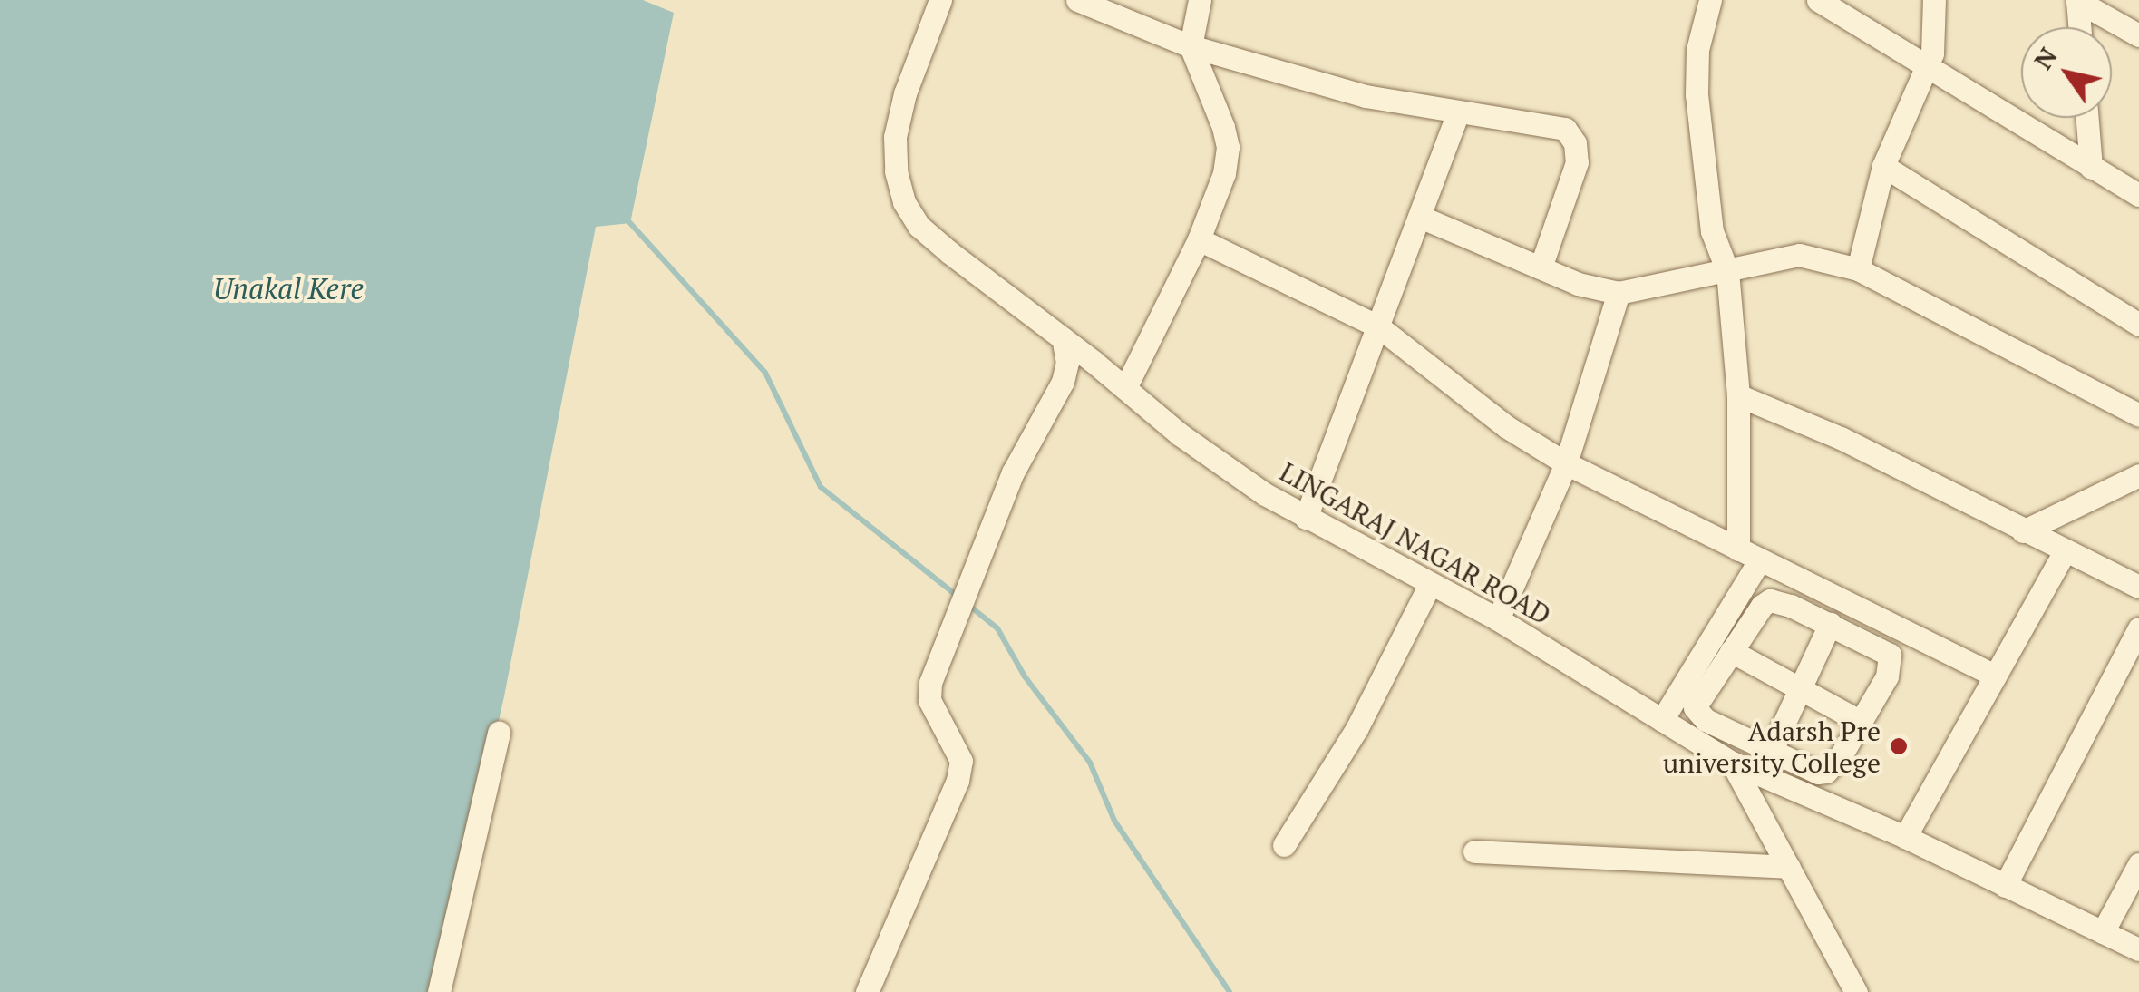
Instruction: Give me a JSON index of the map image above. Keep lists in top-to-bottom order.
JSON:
{
  "streets": {
    "street": ["LINGARAJ NAGAR ROAD"]
  },
  "water": ["Unakal Kere"],
  "places": ["Adarsh Pre university College"],
  "north": "top left"
}
